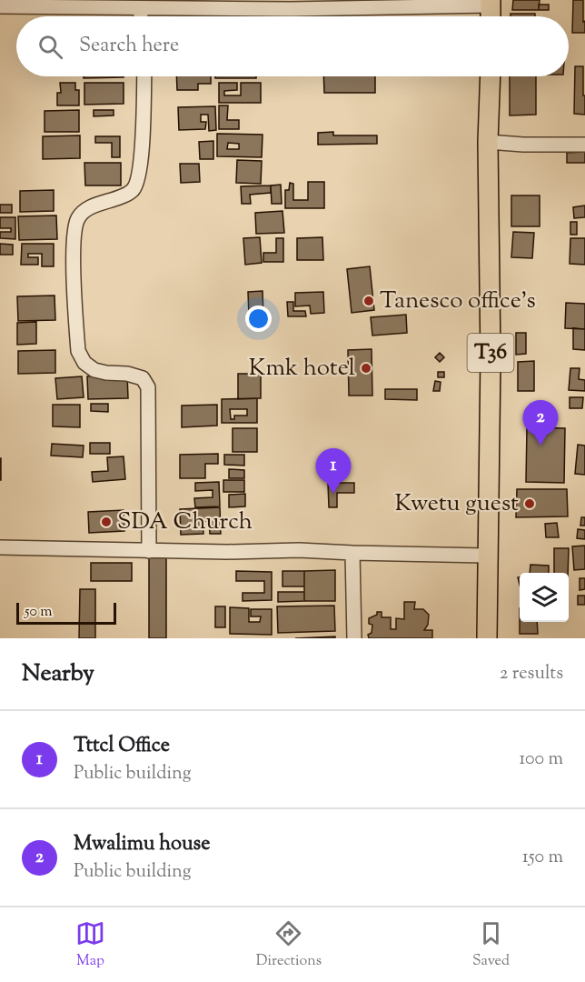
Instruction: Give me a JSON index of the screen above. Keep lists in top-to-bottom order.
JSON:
{
  "streets": {
    "highway": ["T36"]
  },
  "places": [
    "Tanesco office's",
    "Kmk hotel",
    "Kwetu guest",
    "SDA Church"
  ],
  "scale_bar": "50 m",
  "page": {
    "search": "Search here",
    "pins": ["2", "1"],
    "scale": "50 m",
    "heading": ["Nearby", "2 results"],
    "list": [
      {
        "mark": "1",
        "name": "Tttcl Office",
        "note": "Public building",
        "value": "100 m"
      },
      {
        "mark": "2",
        "name": "Mwalimu house",
        "note": "Public building",
        "value": "150 m"
      }
    ],
    "nav": ["Map", "Directions", "Saved"]
  }
}
